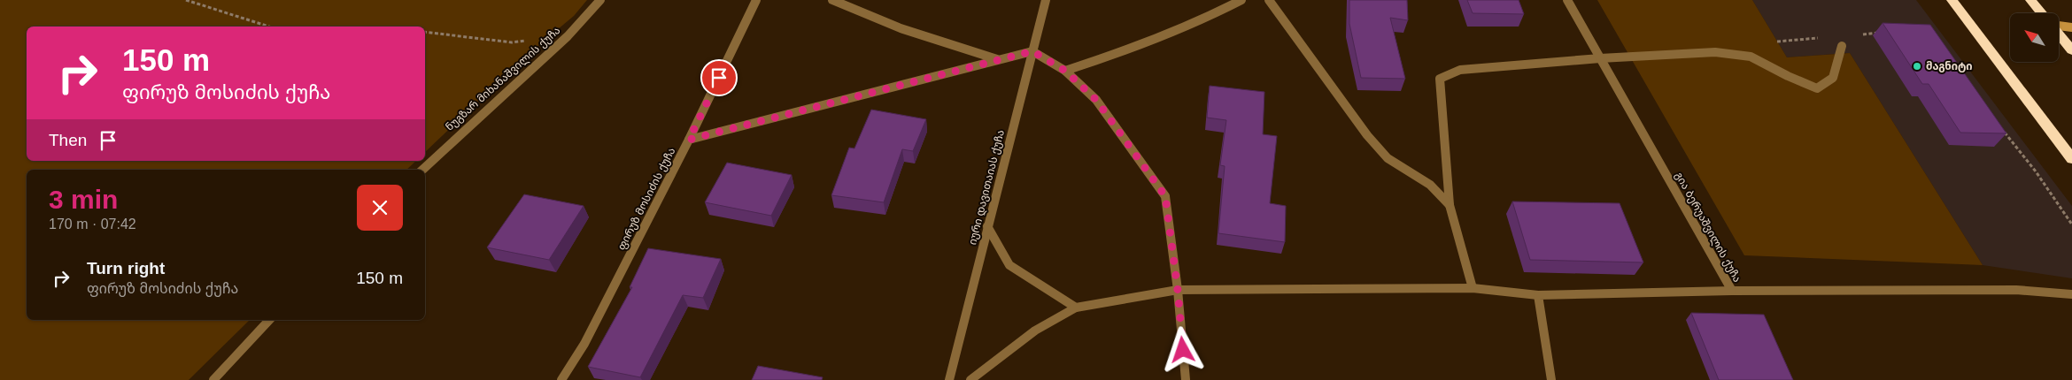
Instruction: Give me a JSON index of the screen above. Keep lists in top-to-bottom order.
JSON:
{
  "streets": {
    "street": [
      "ნუგზარ მიხანაშვილის ქუჩა",
      "იური დავითაიას ქუჩა",
      "ფირუზ მოსიძის ქუჩა",
      "გია ბერუაშვილის ქუჩა"
    ]
  },
  "places": ["მაგნიტი"],
  "north": "top left",
  "page": {
    "turn": ["150 m", "ფირუზ მოსიძის ქუჩა"],
    "then": "Then",
    "heading": ["3 min", "170 m · 07:42"],
    "list": [
      {
        "name": "Turn right",
        "note": "ფირუზ მოსიძის ქუჩა",
        "value": "150 m"
      }
    ]
  }
}
